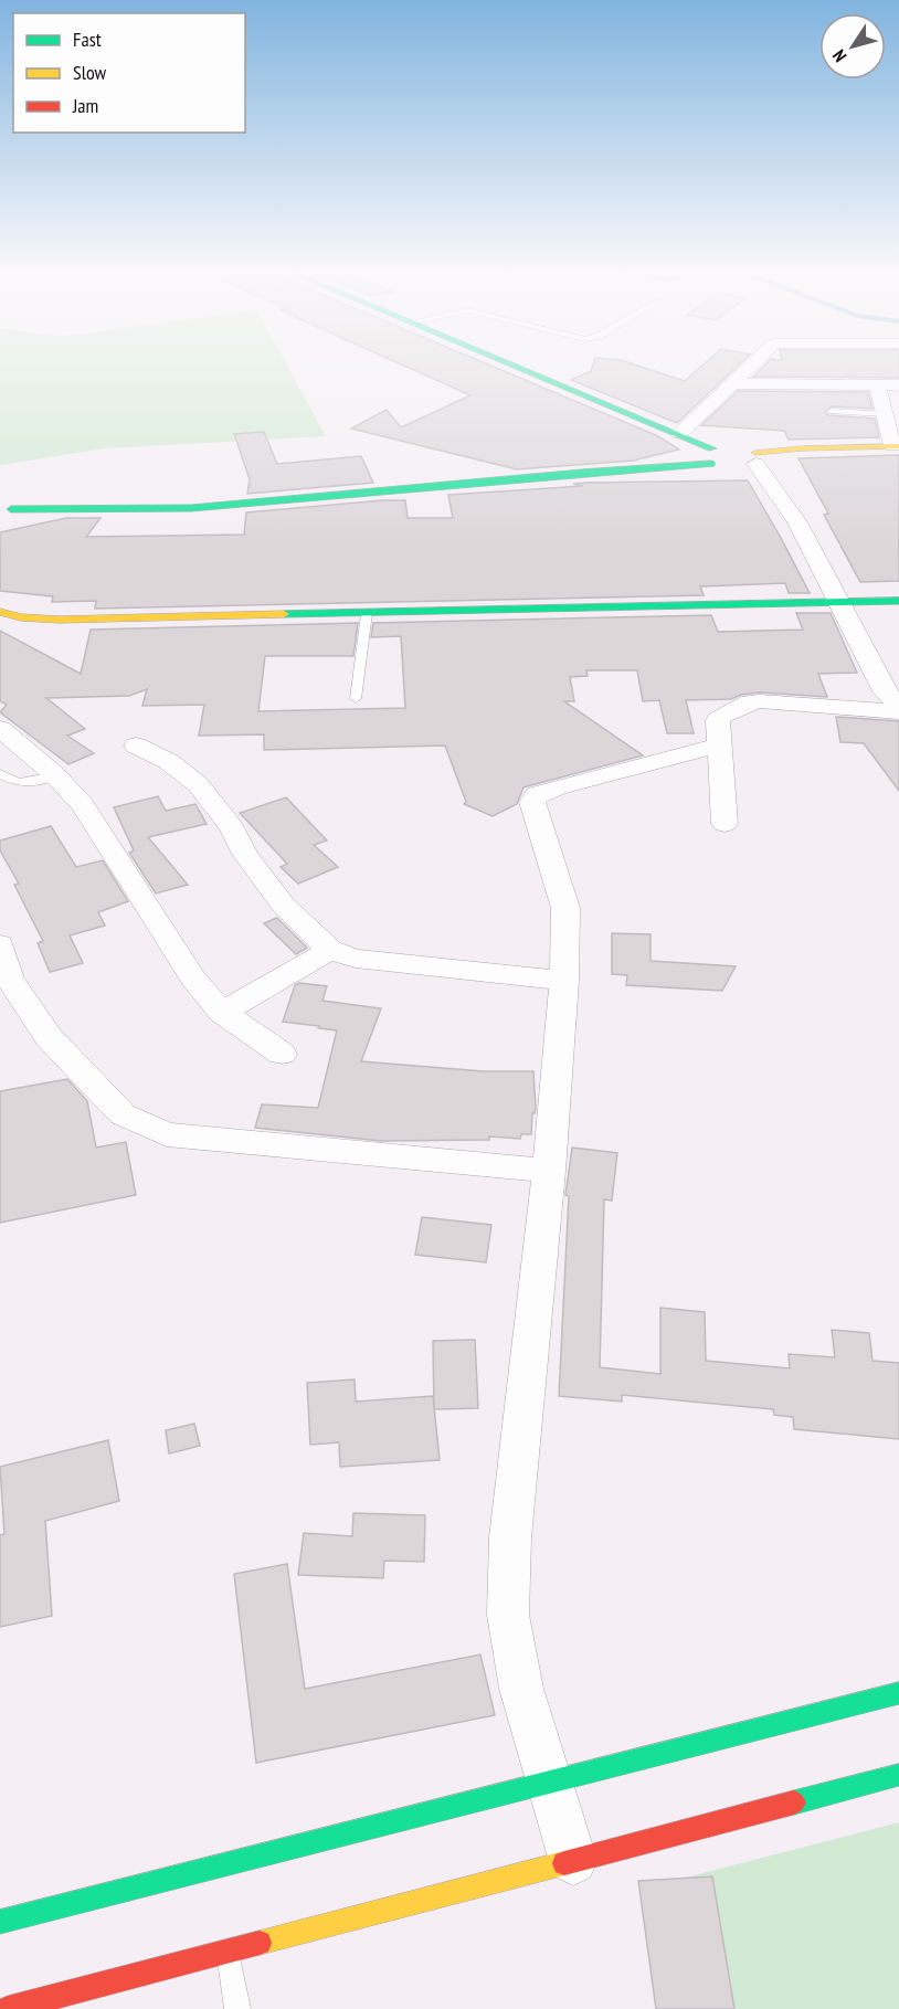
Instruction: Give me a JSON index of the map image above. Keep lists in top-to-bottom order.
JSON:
{
  "legend": ["Fast", "Slow", "Jam"],
  "north": "bottom left"
}
